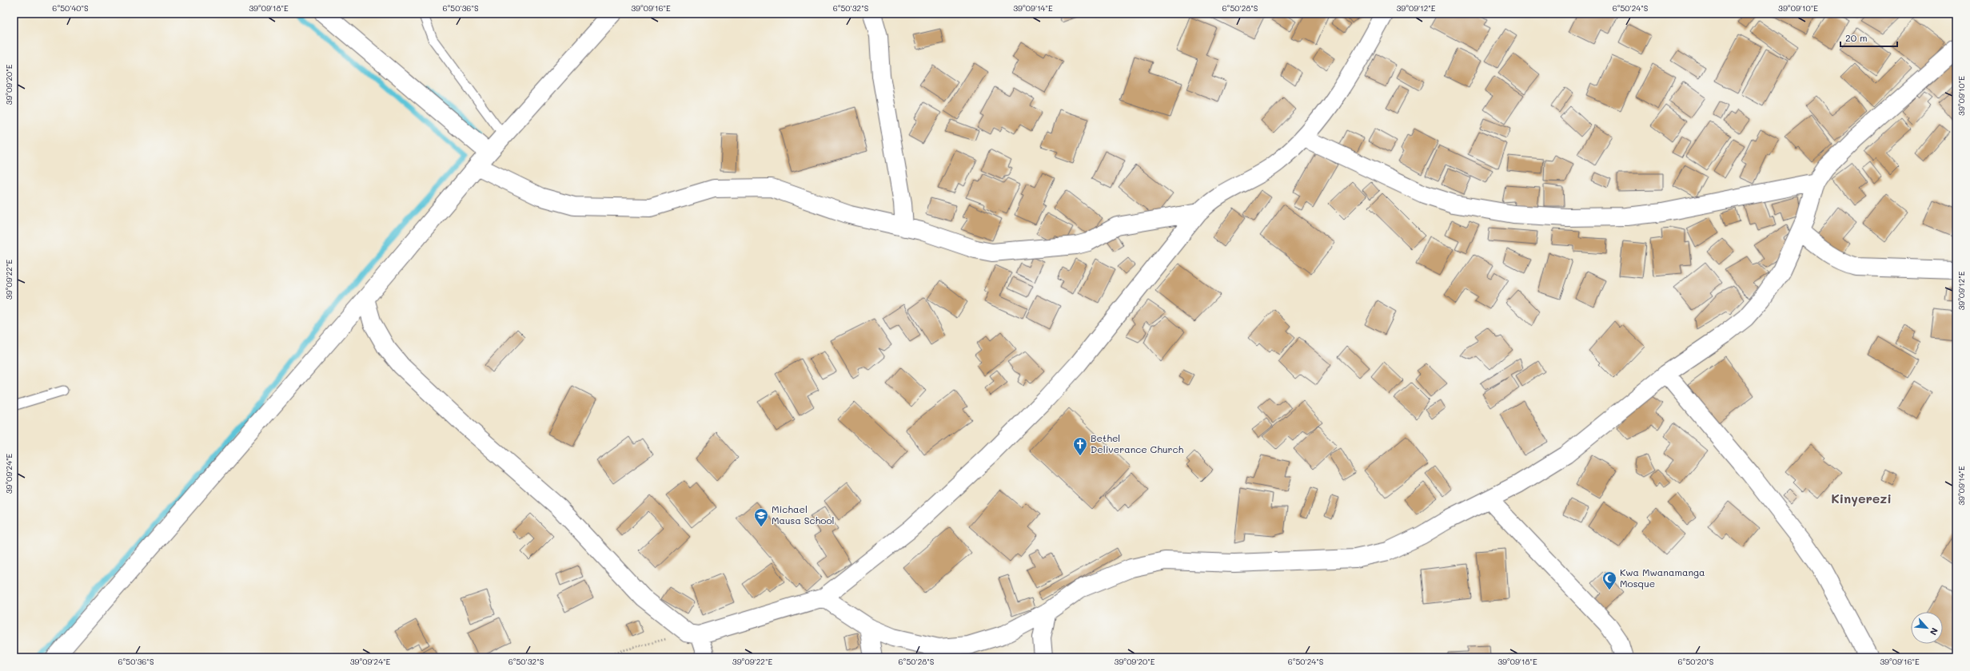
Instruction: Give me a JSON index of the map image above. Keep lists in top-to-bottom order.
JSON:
{
  "districts": ["Kinyerezi"],
  "places": {
    "church": ["Bethel Deliverance Church"],
    "school or university": ["Michael Mausa School"],
    "mosque": ["Kwa Mwanamanga Mosque"]
  },
  "scale_bar": "20 m",
  "north": "bottom right",
  "coordinates": [
    "6°50'40\"S",
    "39°09'18\"E",
    "6°50'36\"S",
    "39°09'16\"E",
    "6°50'32\"S",
    "39°09'14\"E",
    "6°50'28\"S",
    "39°09'12\"E",
    "6°50'24\"S",
    "39°09'10\"E",
    "39°09'20\"E",
    "39°09'22\"E",
    "39°09'24\"E",
    "6°50'20\"S"
  ]
}
